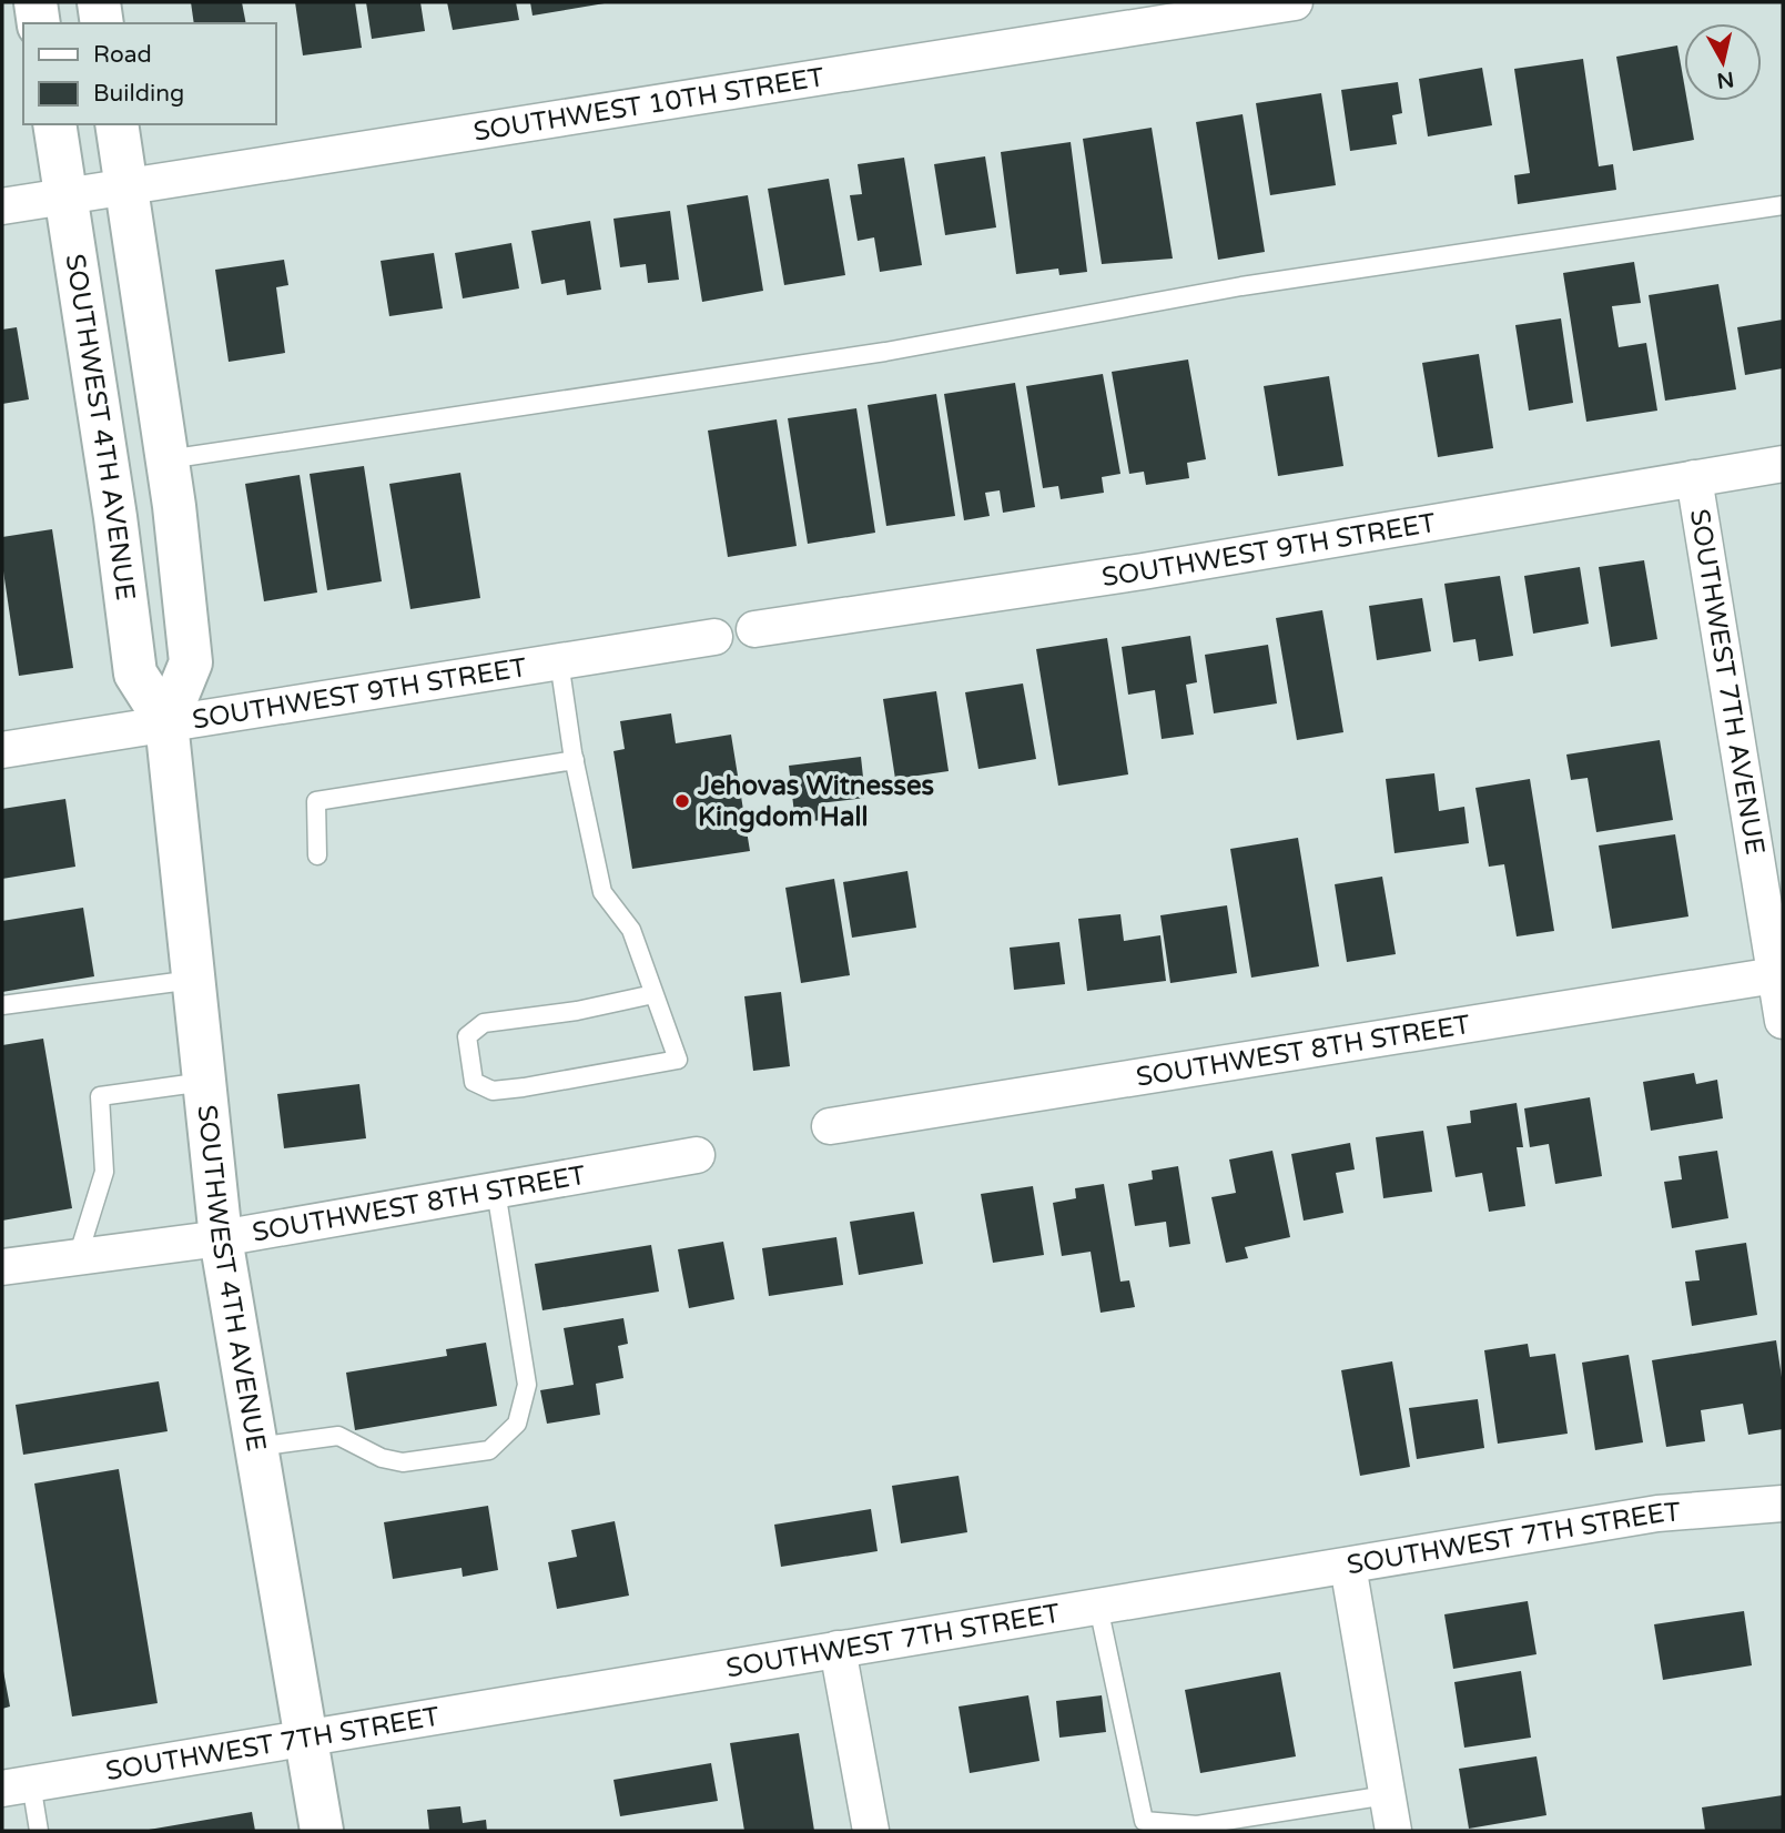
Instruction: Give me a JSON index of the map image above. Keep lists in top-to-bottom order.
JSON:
{
  "streets": {
    "main road": ["SOUTHWEST 4TH AVENUE"],
    "street": [
      "SOUTHWEST 10TH STREET",
      "SOUTHWEST 9TH STREET",
      "SOUTHWEST 7TH AVENUE",
      "SOUTHWEST 8TH STREET",
      "SOUTHWEST 7TH STREET"
    ]
  },
  "crossings": [
    ["SOUTHWEST 10TH STREET", "SOUTHWEST 4TH AVENUE"],
    ["SOUTHWEST 4TH AVENUE", "SOUTHWEST 9TH STREET"],
    ["SOUTHWEST 4TH AVENUE", "SOUTHWEST 8TH STREET"],
    ["SOUTHWEST 4TH AVENUE", "SOUTHWEST 7TH STREET"],
    ["SOUTHWEST 9TH STREET", "SOUTHWEST 7TH AVENUE"],
    ["SOUTHWEST 7TH AVENUE", "SOUTHWEST 8TH STREET"]
  ],
  "places": ["Jehovas Witnesses Kingdom Hall"],
  "legend": ["Road", "Building"],
  "north": "bottom"
}
